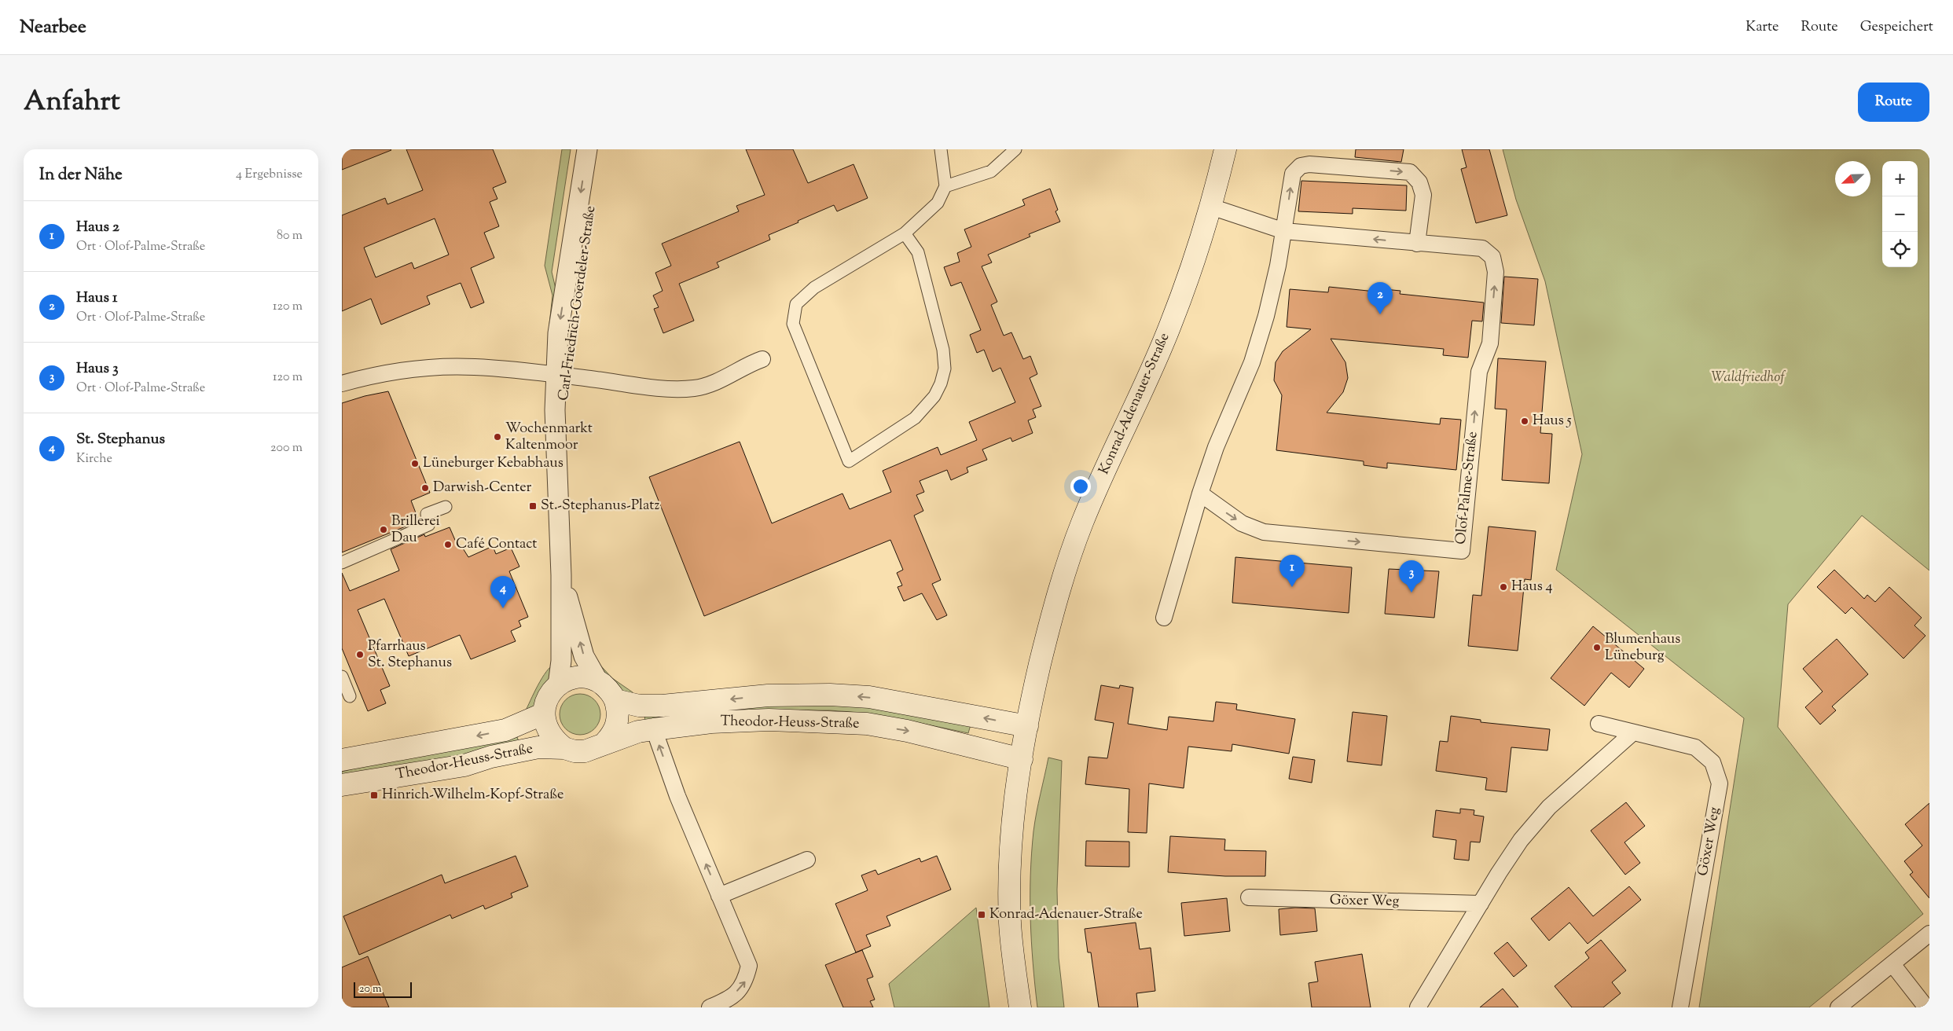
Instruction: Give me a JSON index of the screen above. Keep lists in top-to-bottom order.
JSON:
{
  "streets": {
    "main road": ["Konrad-Adenauer-Straße", "Theodor-Heuss-Straße"],
    "street": ["Carl-Friedrich-Goerdeler-Straße", "Olof-Palme-Straße", "Göxer Weg"]
  },
  "crossings": [
    ["Carl-Friedrich-Goerdeler-Straße", "Theodor-Heuss-Straße"],
    ["Konrad-Adenauer-Straße", "Olof-Palme-Straße"],
    ["Konrad-Adenauer-Straße", "Theodor-Heuss-Straße"]
  ],
  "parks": ["Waldfriedhof"],
  "places": {
    "other": [
      "Haus 5",
      "Wochenmarkt Kaltenmoor",
      "Lüneburger Kebabhaus",
      "Darwish-Center",
      "Brillerei Dau",
      "Café Contact",
      "Haus 4",
      "Blumenhaus Lüneburg",
      "Pfarrhaus St. Stephanus"
    ],
    "transit": ["St.-Stephanus-Platz", "Hinrich-Wilhelm-Kopf-Straße", "Konrad-Adenauer-Straße"]
  },
  "scale_bar": "20 m",
  "north": "bottom left",
  "page": {
    "header": "Nearbee",
    "nav": ["Karte", "Route", "Gespeichert"],
    "title": "Anfahrt",
    "buttons": "Route",
    "heading": ["In der Nähe", "4 Ergebnisse"],
    "map_buttons": ["+", "−"],
    "list": [
      {
        "mark": "1",
        "name": "Haus 2",
        "note": "Ort · Olof-Palme-Straße",
        "value": "80 m"
      },
      {
        "mark": "2",
        "name": "Haus 1",
        "note": "Ort · Olof-Palme-Straße",
        "value": "120 m"
      },
      {
        "mark": "3",
        "name": "Haus 3",
        "note": "Ort · Olof-Palme-Straße",
        "value": "120 m"
      },
      {
        "mark": "4",
        "name": "St. Stephanus",
        "note": "Kirche",
        "value": "200 m"
      }
    ],
    "pins": [
      "2",
      "1",
      "3",
      "4"
    ],
    "scale": "20 m"
  }
}
